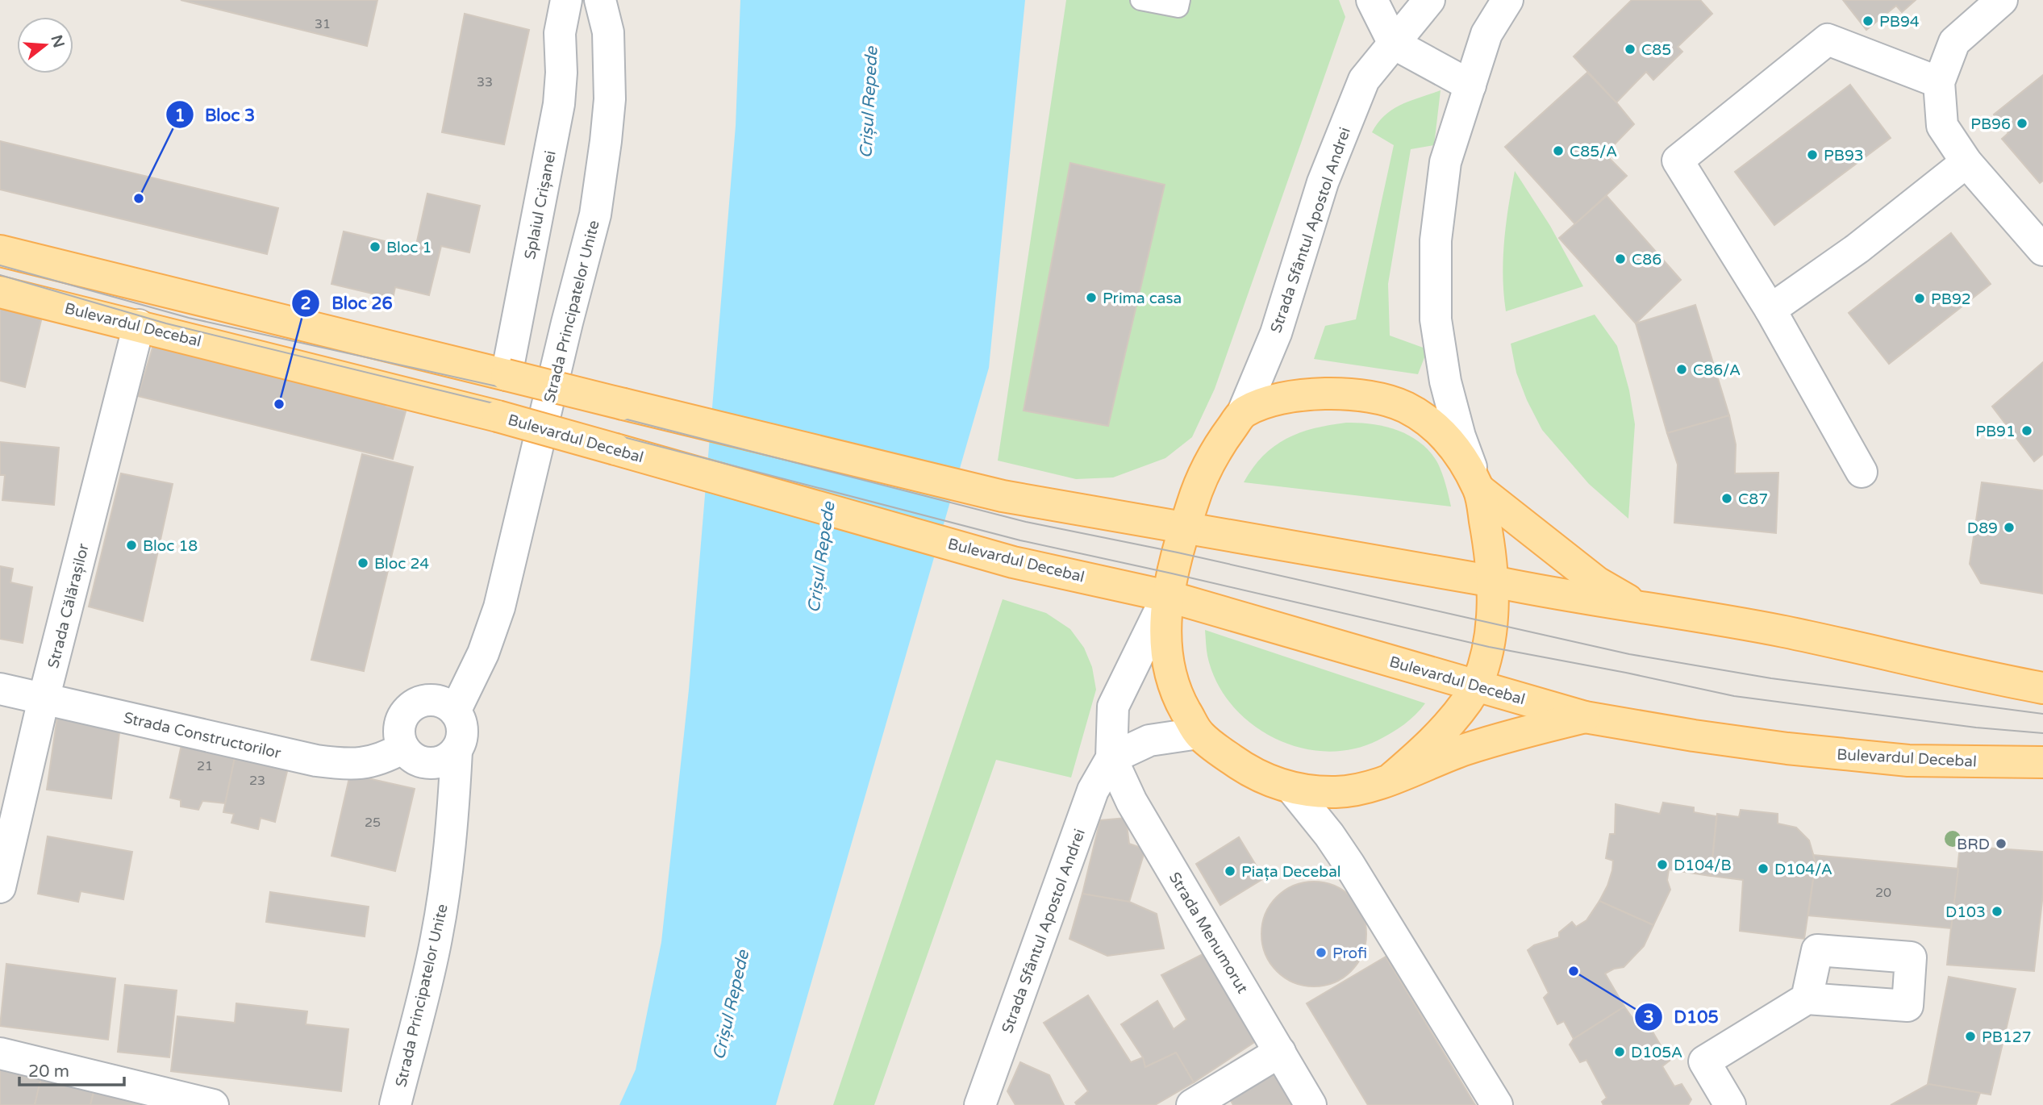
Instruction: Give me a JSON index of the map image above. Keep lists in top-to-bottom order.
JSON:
{
  "streets": {
    "main road": ["Bulevardul Decebal"],
    "street": [
      "Splaiul Crișanei",
      "Strada Sfântul Apostol Andrei",
      "Strada Principatelor Unite",
      "Strada Călărașilor",
      "Strada Constructorilor",
      "Strada Menumorut"
    ]
  },
  "crossings": [
    ["Strada Sfântul Apostol Andrei", "Bulevardul Decebal"],
    ["Strada Sfântul Apostol Andrei", "Strada Menumorut"],
    ["Strada Principatelor Unite", "Strada Constructorilor"],
    ["Bulevardul Decebal", "Strada Călărașilor"],
    ["Strada Călărașilor", "Strada Constructorilor"]
  ],
  "water": ["Crișul Repede"],
  "places": [
    "PB94",
    "C85",
    "PB96",
    "C85/A",
    "PB93",
    "Bloc 3",
    "Bloc 1",
    "C86",
    "Prima casa",
    "PB92",
    "C86/A",
    "Bloc 26",
    "PB91",
    "C87",
    "D89",
    "Bloc 18",
    "Bloc 24",
    "BRD",
    "D104/B",
    "D104/A",
    "Piața Decebal",
    "D103",
    "Profi",
    "D105",
    "PB127",
    "D105A"
  ],
  "house_numbers": [
    "31",
    "33",
    "21",
    "23",
    "25",
    "20"
  ],
  "scale_bar": "20 m",
  "north": "right"
}
